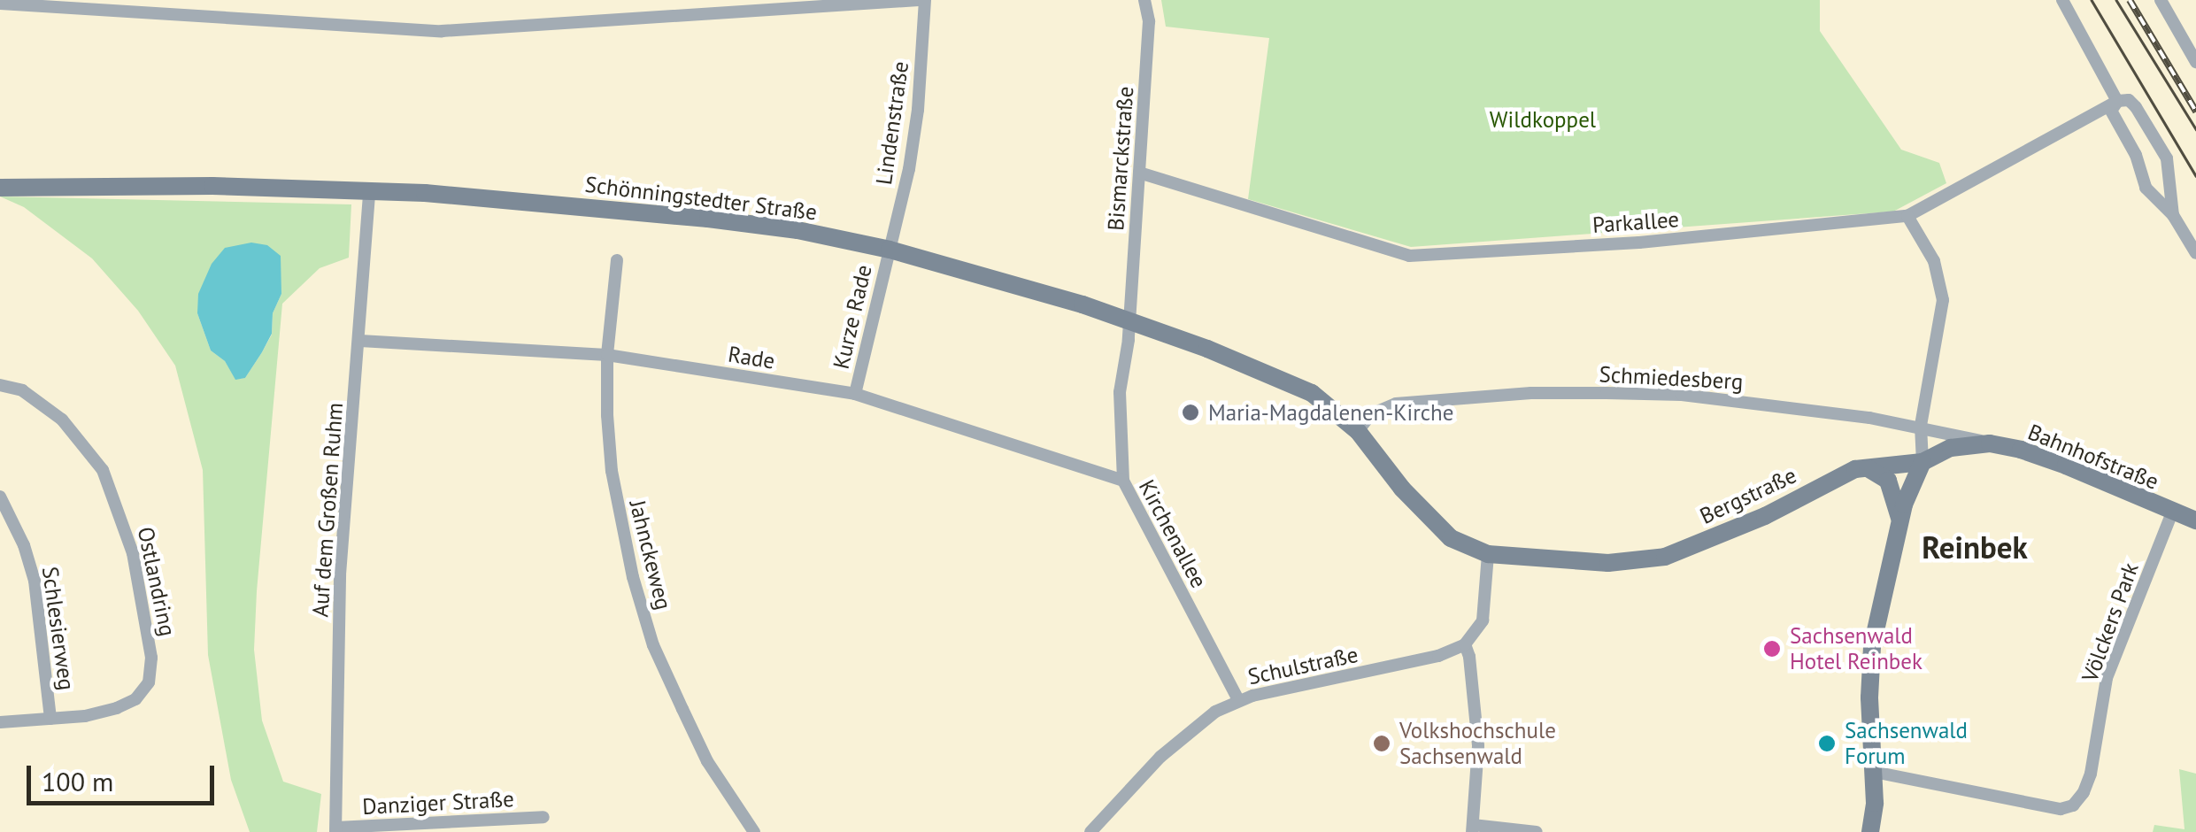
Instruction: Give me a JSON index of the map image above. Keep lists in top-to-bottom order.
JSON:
{
  "streets": {
    "main road": ["Schönningstedter Straße", "Bahnhofstraße", "Bergstraße"],
    "street": [
      "Lindenstraße",
      "Bismarckstraße",
      "Parkallee",
      "Kurze Rade",
      "Rade",
      "Schmiedesberg",
      "Auf dem Großen Ruhm",
      "Kirchenallee",
      "Jahnckeweg",
      "Ostlandring",
      "Völckers Park",
      "Schlesierweg",
      "Schulstraße",
      "Danziger Straße"
    ]
  },
  "crossings": [
    ["Lindenstraße", "Schönningstedter Straße"],
    ["Lindenstraße", "Kurze Rade"],
    ["Bismarckstraße", "Schönningstedter Straße"],
    ["Bismarckstraße", "Parkallee"],
    ["Bismarckstraße", "Kirchenallee"],
    ["Schönningstedter Straße", "Kurze Rade"],
    ["Schönningstedter Straße", "Schmiedesberg"],
    ["Schönningstedter Straße", "Bergstraße"],
    ["Schönningstedter Straße", "Auf dem Großen Ruhm"],
    ["Schönningstedter Straße", "Kirchenallee"],
    ["Kurze Rade", "Rade"],
    ["Rade", "Auf dem Großen Ruhm"],
    ["Rade", "Kirchenallee"],
    ["Rade", "Jahnckeweg"],
    ["Schmiedesberg", "Bahnhofstraße"],
    ["Bahnhofstraße", "Bergstraße"],
    ["Bahnhofstraße", "Völckers Park"],
    ["Auf dem Großen Ruhm", "Danziger Straße"],
    ["Kirchenallee", "Schulstraße"],
    ["Ostlandring", "Schlesierweg"]
  ],
  "districts": ["Reinbek"],
  "parks": ["Wildkoppel"],
  "places": [
    "Maria-Magdalenen-Kirche",
    "Sachsenwald Hotel Reinbek",
    "Volkshochschule Sachsenwald",
    "Sachsenwald Forum"
  ],
  "scale_bar": "100 m"
}
